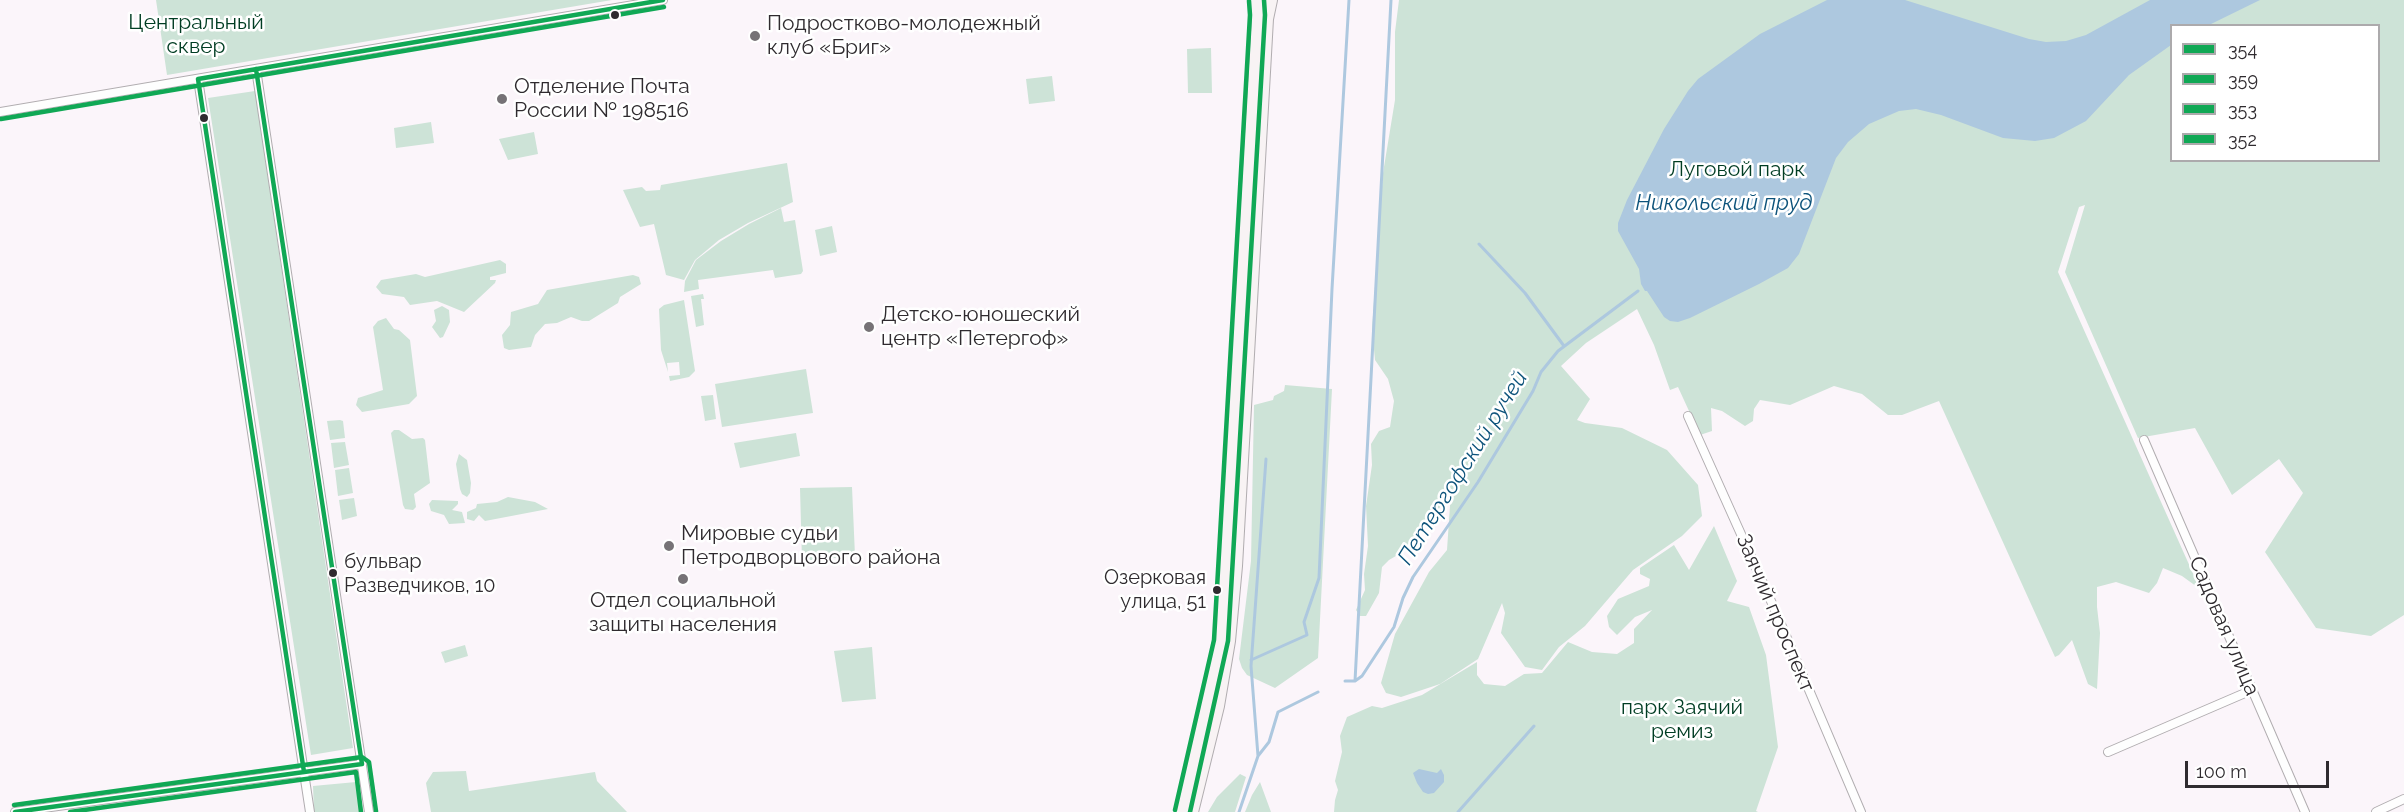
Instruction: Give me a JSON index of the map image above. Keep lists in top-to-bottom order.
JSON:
{
  "streets": {
    "street": ["Заячий проспект", "Садовая улица"]
  },
  "water": ["Никольский пруд", "Петергофский ручей"],
  "parks": ["Центральный сквер", "Луговой парк", "парк Заячий ремиз"],
  "places": [
    "Подростково-молодежный клуб «Бриг»",
    "Отделение Почта России № 198516",
    "Детско-юношеский центр «Петергоф»",
    "Мировые судьи Петродворцового района",
    "бульвар Разведчиков, 10",
    "Отдел социальной защиты населения",
    "Озерковая улица, 51"
  ],
  "lines": [
    "transit line 354",
    "transit line 359",
    "transit line 353",
    "transit line 352"
  ],
  "legend": [
    "354",
    "359",
    "353",
    "352"
  ],
  "scale_bar": "100 m"
}
